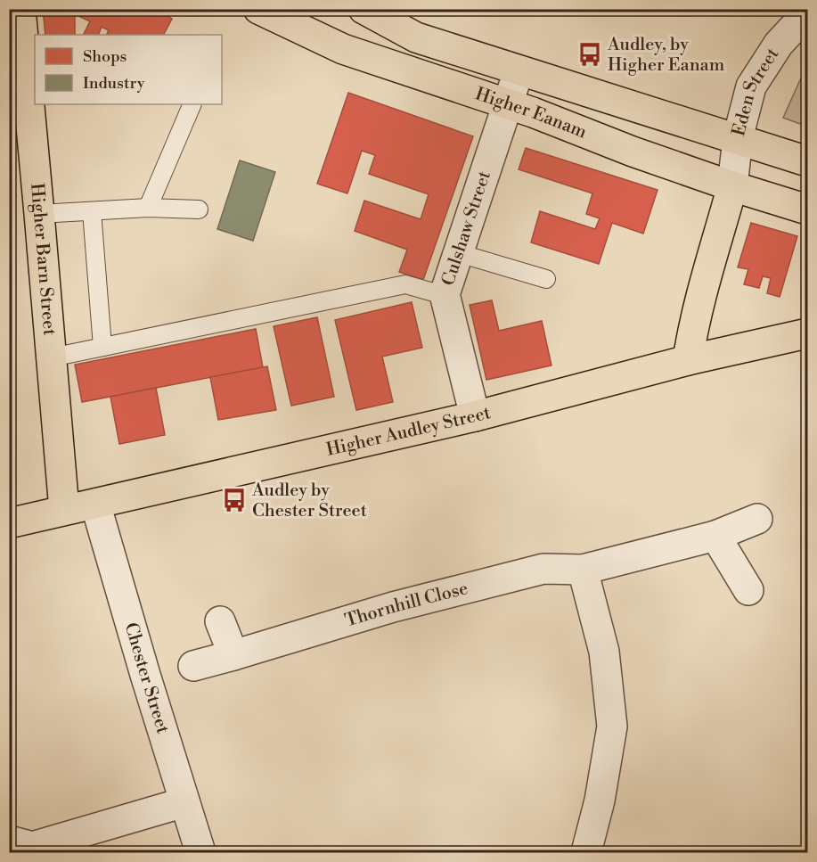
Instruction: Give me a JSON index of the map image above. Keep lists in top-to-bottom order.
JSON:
{
  "streets": {
    "highway": ["Higher Eanam", "Higher Barn Street", "Higher Audley Street"],
    "street": [
      "Eden Street",
      "Culshaw Street",
      "Thornhill Close",
      "Chester Street"
    ]
  },
  "crossings": [
    ["Eden Street", "Higher Eanam"],
    ["Higher Eanam", "Culshaw Street"],
    ["Culshaw Street", "Higher Audley Street"],
    ["Higher Barn Street", "Higher Audley Street"],
    ["Higher Audley Street", "Chester Street"]
  ],
  "places": {
    "bus stop": ["Audley, by Higher Eanam", "Audley by Chester Street"]
  },
  "legend": ["Shops", "Industry"]
}
